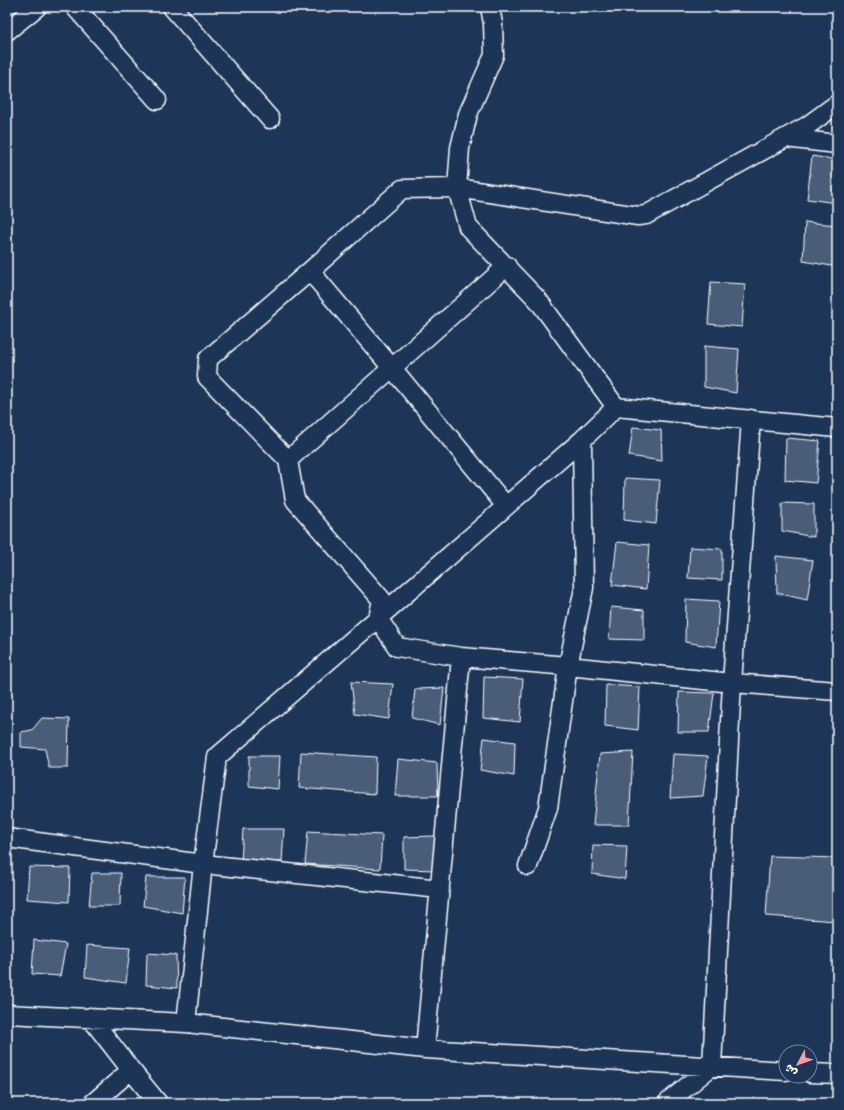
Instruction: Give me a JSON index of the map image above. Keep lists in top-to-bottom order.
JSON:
{
  "north": "bottom left"
}
